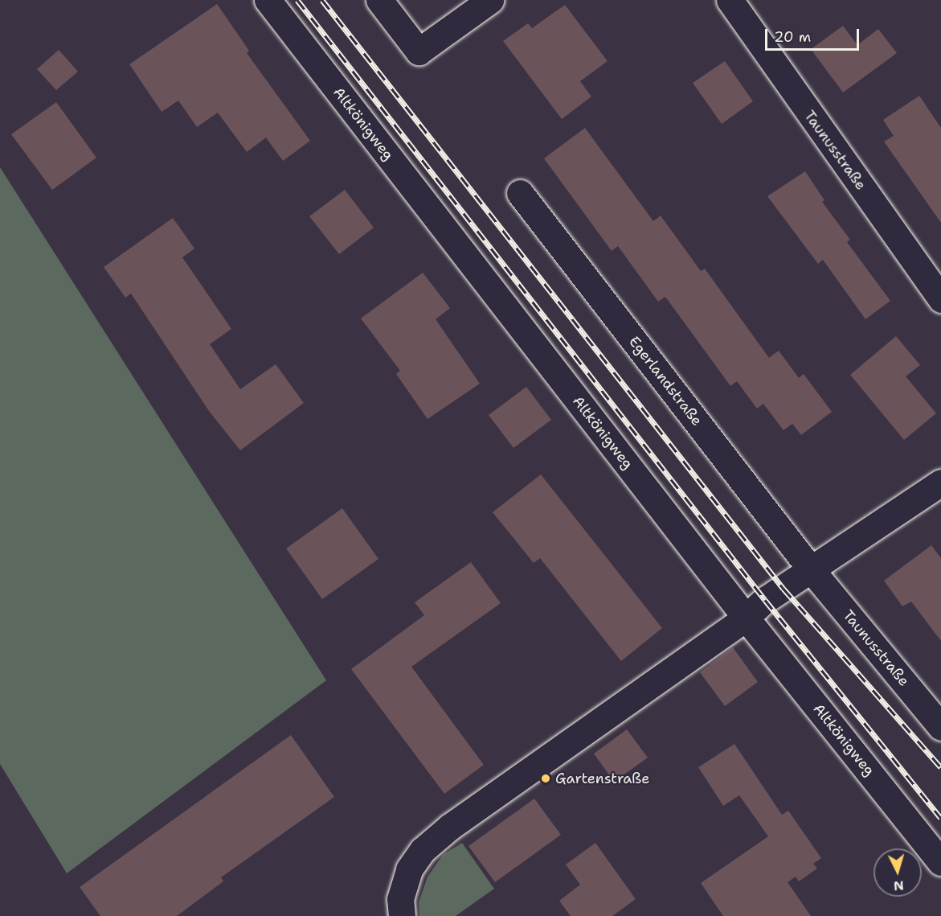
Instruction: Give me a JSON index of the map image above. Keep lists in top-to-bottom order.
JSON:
{
  "streets": {
    "street": ["Altkönigweg", "Taunusstraße", "Egerlandstraße"]
  },
  "crossings": [
    ["Taunusstraße", "Egerlandstraße"]
  ],
  "places": ["Gartenstraße"],
  "scale_bar": "20 m",
  "north": "bottom"
}
